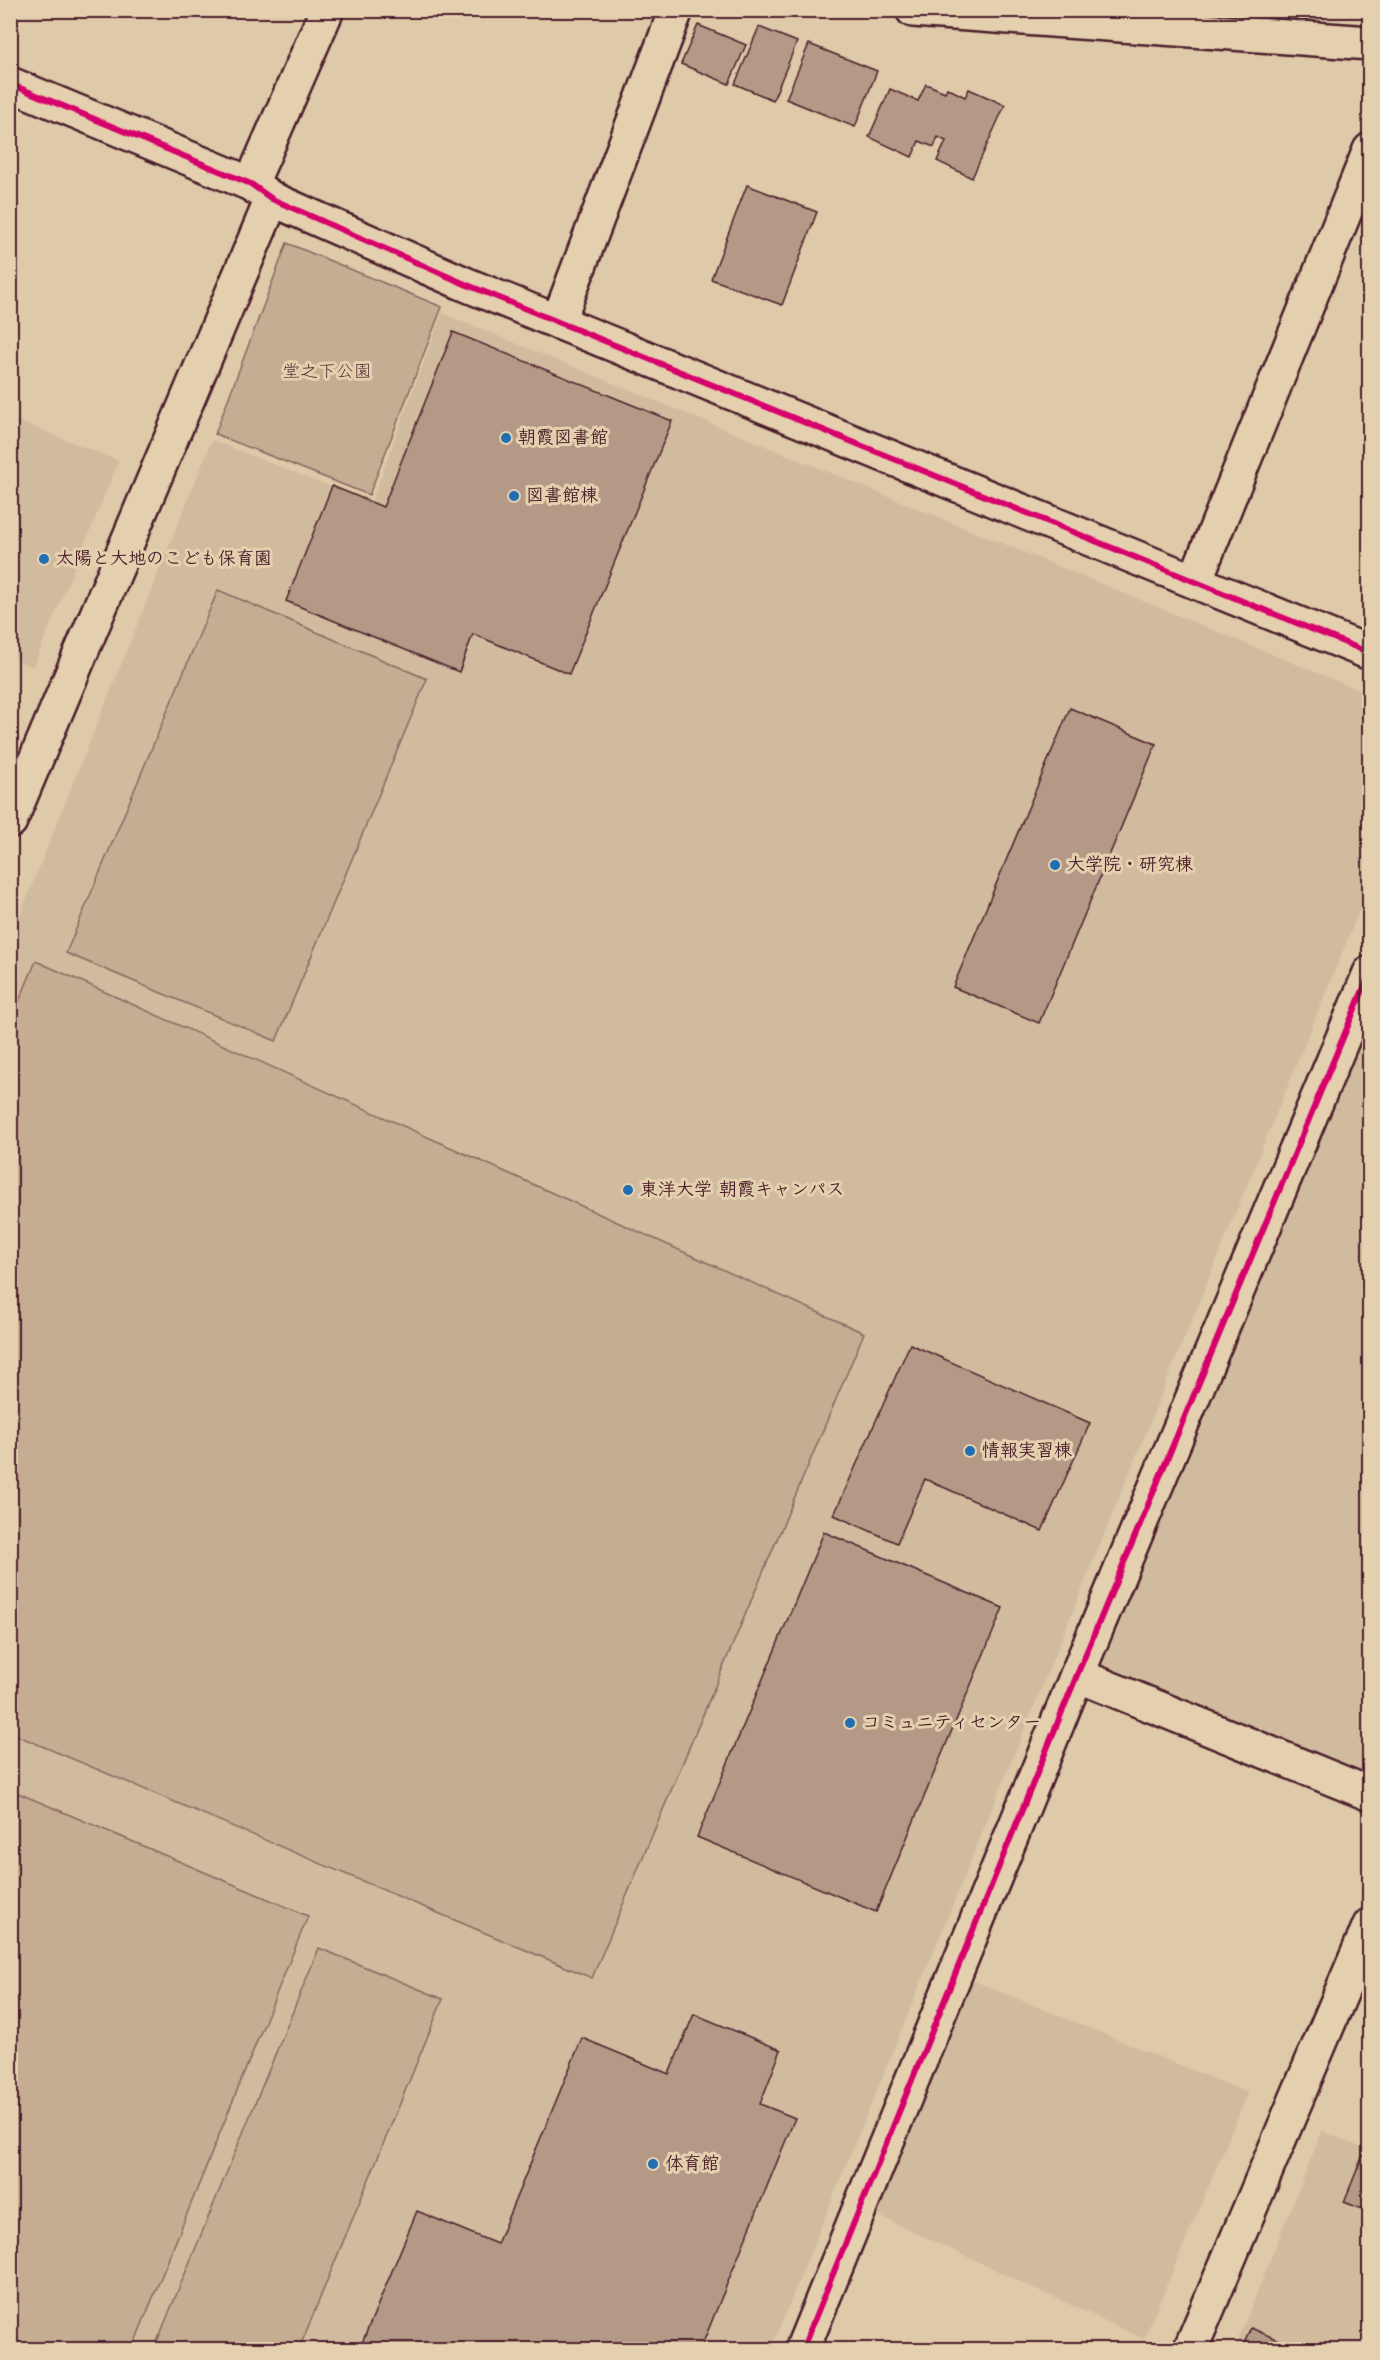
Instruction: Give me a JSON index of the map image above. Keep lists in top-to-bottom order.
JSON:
{
  "parks": ["堂之下公園"],
  "places": [
    "朝霞図書館",
    "図書館棟",
    "太陽と大地のこども保育園",
    "大学院・研究棟",
    "東洋大学 朝霞キャンパス",
    "情報実習棟",
    "コミュニティセンター",
    "体育館"
  ]
}
